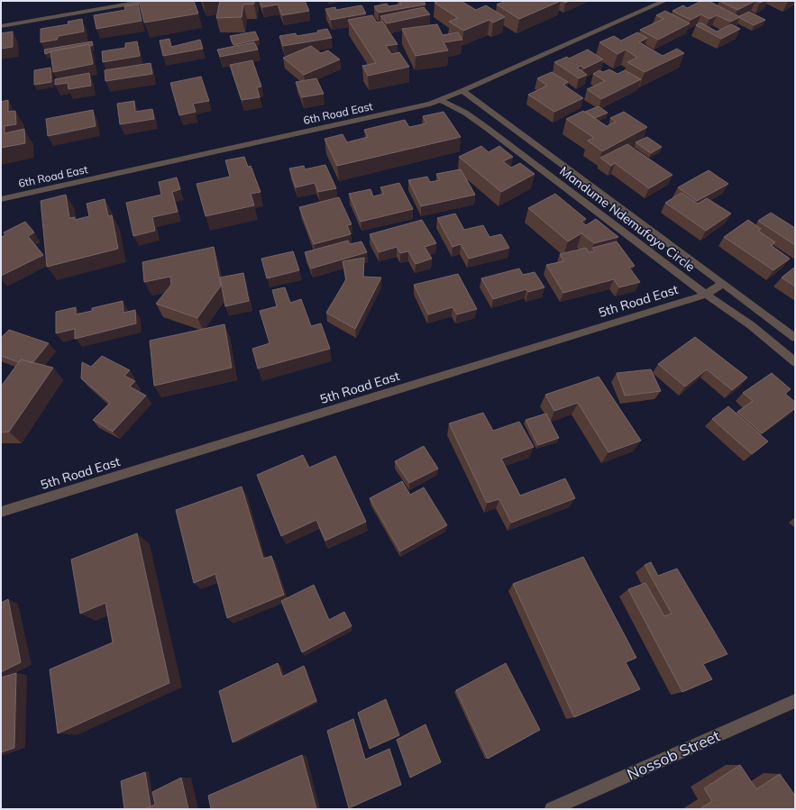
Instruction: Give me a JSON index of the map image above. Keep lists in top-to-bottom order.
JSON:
{
  "streets": {
    "street": [
      "6th Road East",
      "Mandume Ndemufayo Circle",
      "5th Road East",
      "Nossob Street"
    ]
  },
  "crossings": [
    ["6th Road East", "Mandume Ndemufayo Circle"],
    ["Mandume Ndemufayo Circle", "5th Road East"]
  ]
}
